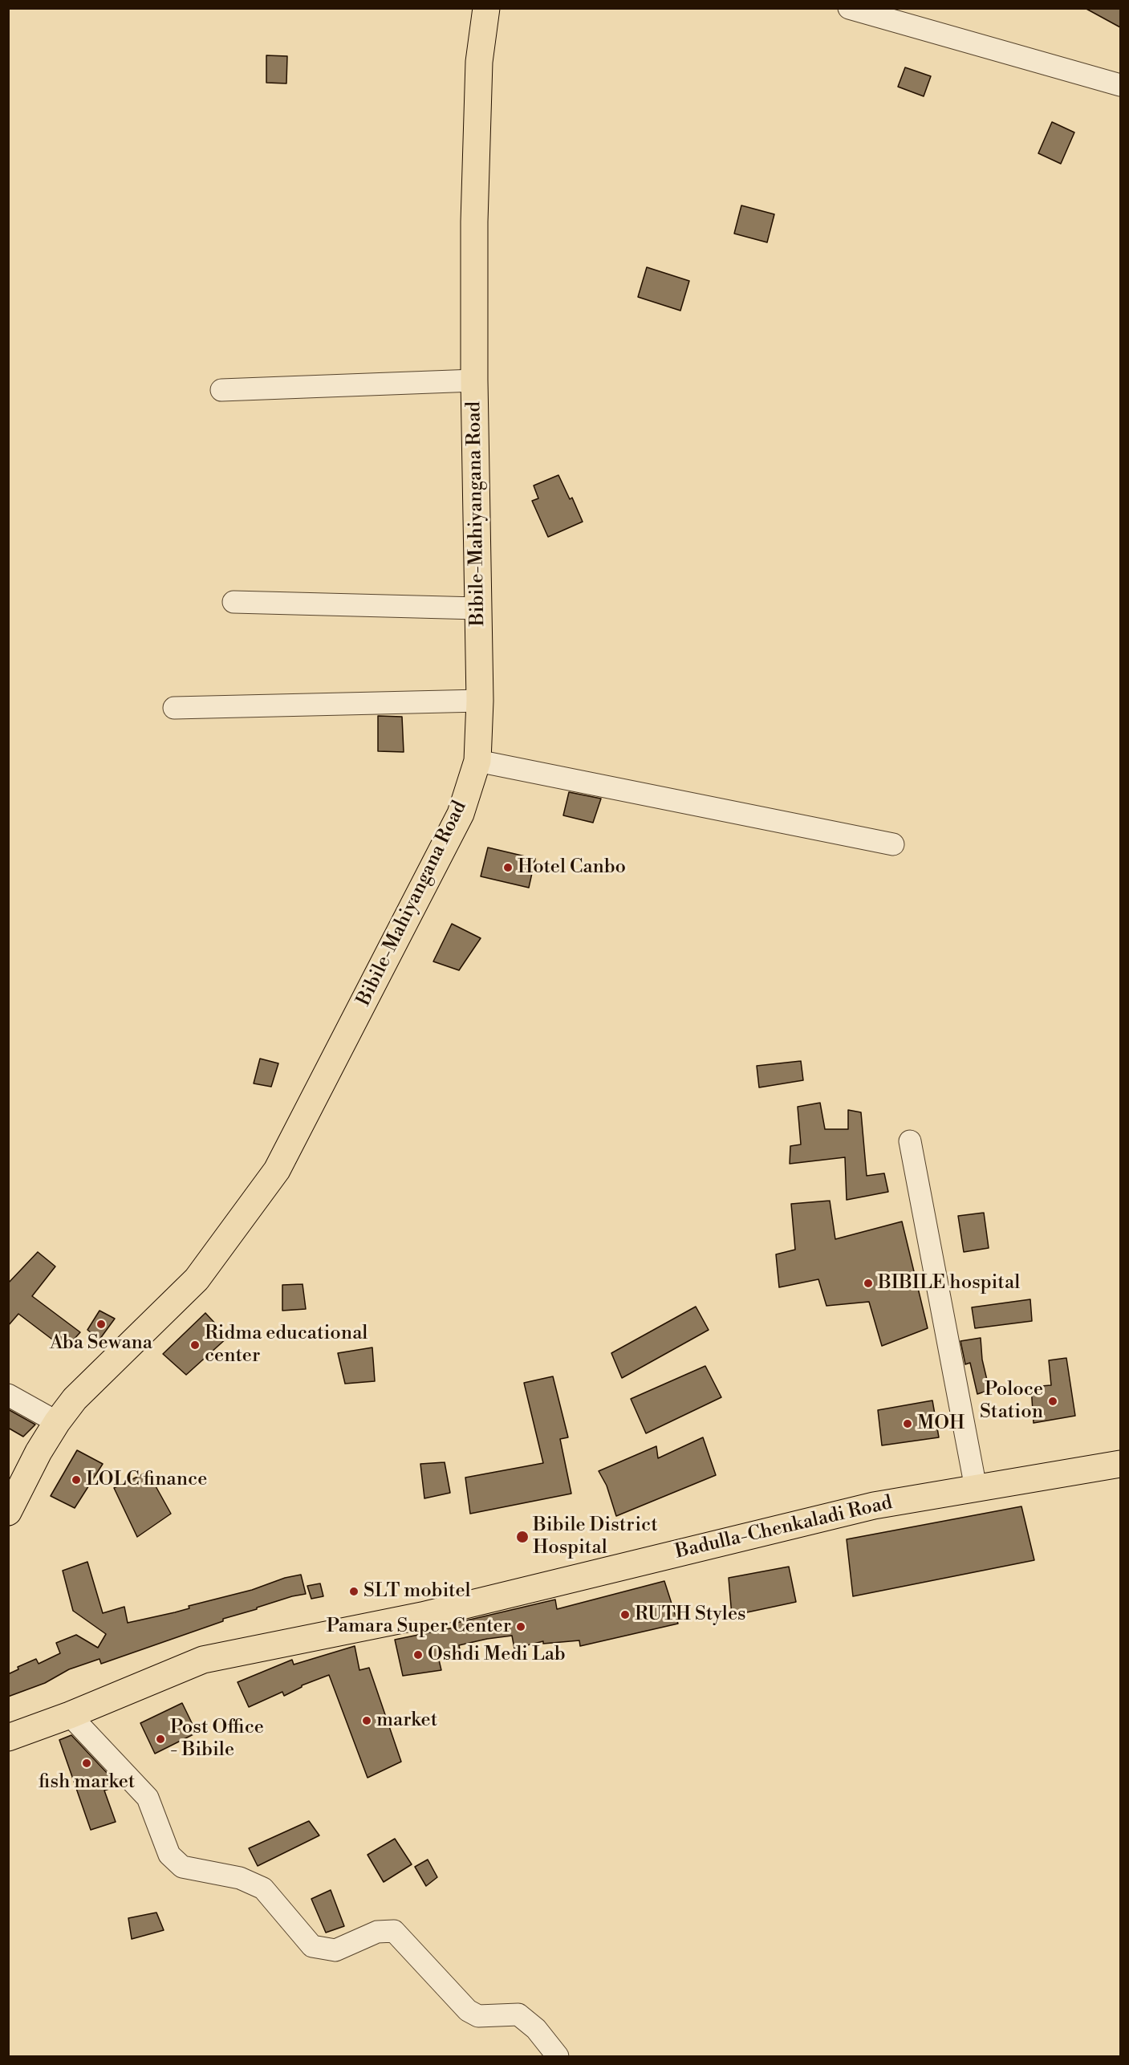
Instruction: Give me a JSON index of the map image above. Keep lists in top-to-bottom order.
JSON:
{
  "streets": {
    "main road": ["Bibile-Mahiyangana Road", "Badulla-Chenkaladi Road"]
  },
  "places": [
    "Hotel Canbo",
    "BIBILE hospital",
    "Aba Sewana",
    "Ridma educational center",
    "Poloce Station",
    "MOH",
    "LOLC finance",
    "Bibile District Hospital",
    "SLT mobitel",
    "RUTH Styles",
    "Pamara Super Center",
    "Oshdi Medi Lab",
    "market",
    "Post Office - Bibile",
    "fish market"
  ]
}
